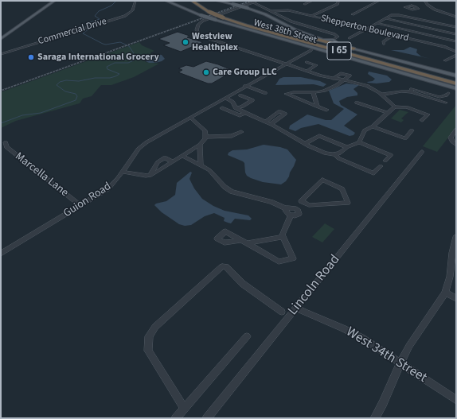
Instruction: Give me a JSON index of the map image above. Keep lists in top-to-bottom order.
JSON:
{
  "streets": {
    "highway": ["I 65"],
    "main road": ["West 38th Street"],
    "street": [
      "Shepperton Boulevard",
      "Commercial Drive",
      "Marcella Lane",
      "Guion Road",
      "Lincoln Road",
      "West 34th Street"
    ]
  },
  "crossings": [
    ["Marcella Lane", "Guion Road"],
    ["Lincoln Road", "West 34th Street"]
  ],
  "places": ["Westview Healthplex", "Saraga International Grocery", "Care Group LLC"]
}
